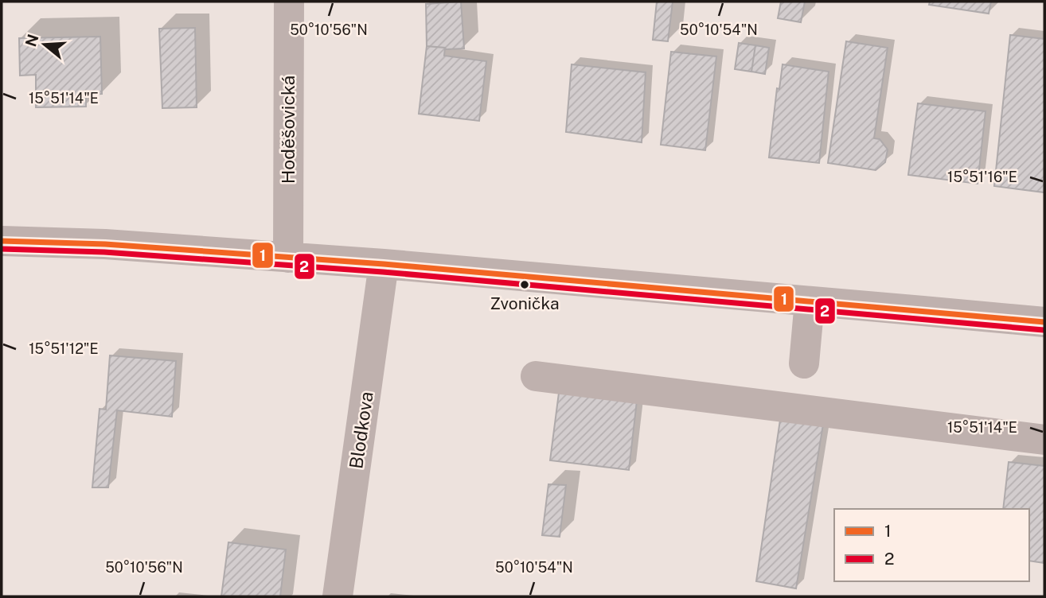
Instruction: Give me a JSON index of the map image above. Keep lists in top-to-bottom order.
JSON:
{
  "streets": {
    "street": ["Hoděšovická", "Blodkova"]
  },
  "places": ["Zvonička"],
  "lines": ["transit line 1", "transit line 2"],
  "legend": ["1", "2"],
  "north": "left",
  "coordinates": [
    "50°10'56\"N",
    "50°10'54\"N",
    "15°51'14\"E",
    "15°51'16\"E",
    "15°51'12\"E"
  ]
}
